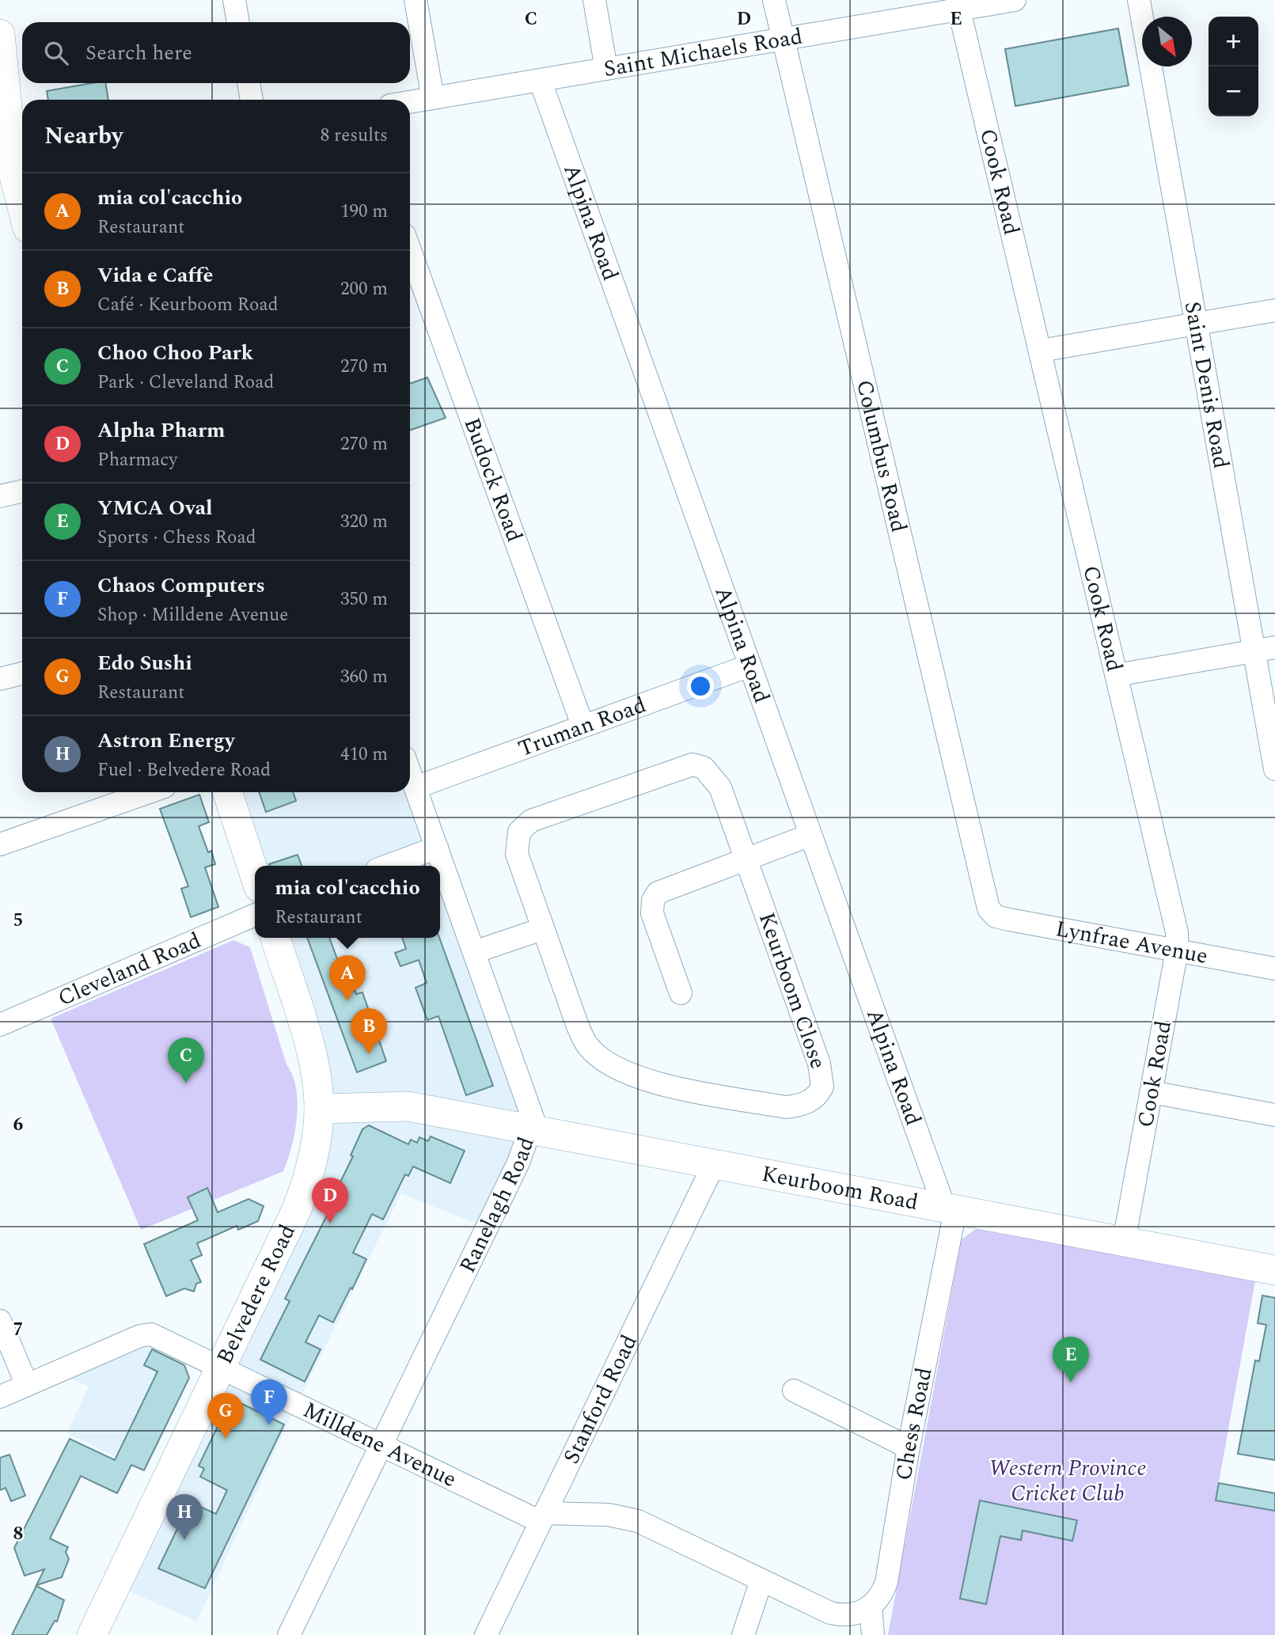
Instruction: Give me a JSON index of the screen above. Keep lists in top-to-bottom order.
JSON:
{
  "streets": {
    "main road": ["Keurboom Road", "Belvedere Road"],
    "street": [
      "Saint Michaels Road",
      "Cook Road",
      "Alpina Road",
      "Saint Denis Road",
      "Columbus Road",
      "Budock Road",
      "Truman Road",
      "Lynfrae Avenue",
      "Cleveland Road",
      "Keurboom Close",
      "Ranelagh Road",
      "Stanford Road",
      "Chess Road",
      "Milldene Avenue"
    ]
  },
  "crossings": [
    ["Saint Michaels Road", "Cook Road"],
    ["Saint Michaels Road", "Alpina Road"],
    ["Saint Michaels Road", "Columbus Road"],
    ["Cook Road", "Lynfrae Avenue"],
    ["Cook Road", "Keurboom Road"],
    ["Alpina Road", "Truman Road"],
    ["Alpina Road", "Keurboom Road"],
    ["Alpina Road", "Chess Road"],
    ["Columbus Road", "Lynfrae Avenue"],
    ["Budock Road", "Truman Road"],
    ["Truman Road", "Ranelagh Road"],
    ["Keurboom Road", "Ranelagh Road"],
    ["Keurboom Road", "Belvedere Road"],
    ["Keurboom Road", "Stanford Road"],
    ["Keurboom Road", "Chess Road"],
    ["Ranelagh Road", "Milldene Avenue"],
    ["Belvedere Road", "Milldene Avenue"],
    ["Stanford Road", "Milldene Avenue"],
    ["Chess Road", "Milldene Avenue"]
  ],
  "parks": ["Western Province Cricket Club"],
  "north": "bottom right",
  "page": {
    "map_buttons": ["+", "−"],
    "search": "Search here",
    "heading": ["Nearby", "8 results"],
    "list": [
      {
        "mark": "A",
        "name": "mia col'cacchio",
        "note": "Restaurant",
        "value": "190 m"
      },
      {
        "mark": "B",
        "name": "Vida e Caffè",
        "note": "Café · Keurboom Road",
        "value": "200 m"
      },
      {
        "mark": "C",
        "name": "Choo Choo Park",
        "note": "Park · Cleveland Road",
        "value": "270 m"
      },
      {
        "mark": "D",
        "name": "Alpha Pharm",
        "note": "Pharmacy",
        "value": "270 m"
      },
      {
        "mark": "E",
        "name": "YMCA Oval",
        "note": "Sports · Chess Road",
        "value": "320 m"
      },
      {
        "mark": "F",
        "name": "Chaos Computers",
        "note": "Shop · Milldene Avenue",
        "value": "350 m"
      },
      {
        "mark": "G",
        "name": "Edo Sushi",
        "note": "Restaurant",
        "value": "360 m"
      },
      {
        "mark": "H",
        "name": "Astron Energy",
        "note": "Fuel · Belvedere Road",
        "value": "410 m"
      }
    ],
    "popup": ["mia col'cacchio", "Restaurant"],
    "pins": [
      "A",
      "B",
      "C",
      "D",
      "E",
      "F",
      "G",
      "H"
    ]
  },
  "grid": {
    "columns": ["C", "D", "E"],
    "rows": [
      "5",
      "6",
      "7",
      "8"
    ]
  }
}
